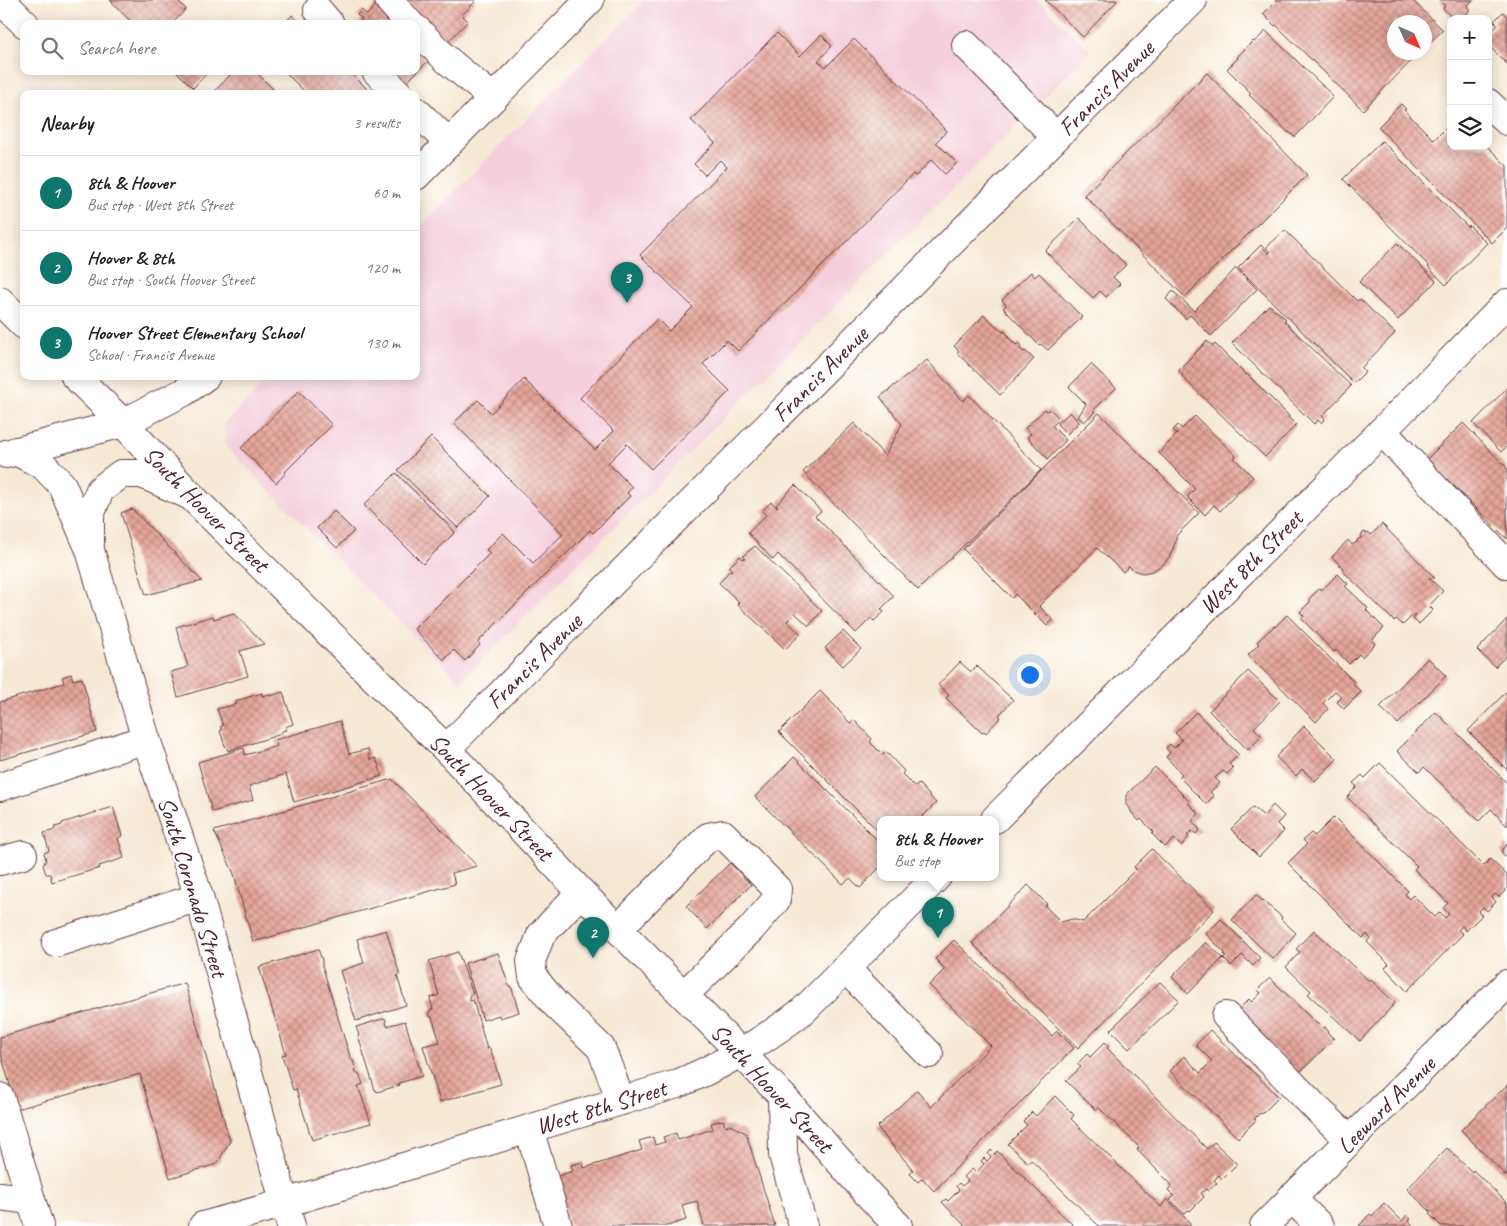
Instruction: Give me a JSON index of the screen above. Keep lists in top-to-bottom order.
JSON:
{
  "streets": {
    "street": [
      "Francis Avenue",
      "South Hoover Street",
      "West 8th Street",
      "South Coronado Street",
      "Leeward Avenue"
    ]
  },
  "crossings": [
    ["Francis Avenue", "South Hoover Street"],
    ["South Hoover Street", "West 8th Street"],
    ["South Hoover Street", "South Coronado Street"],
    ["West 8th Street", "South Coronado Street"]
  ],
  "north": "bottom right",
  "page": {
    "map_buttons": ["+", "−"],
    "search": "Search here",
    "heading": ["Nearby", "3 results"],
    "list": [
      {
        "mark": "1",
        "name": "8th & Hoover",
        "note": "Bus stop · West 8th Street",
        "value": "60 m"
      },
      {
        "mark": "2",
        "name": "Hoover & 8th",
        "note": "Bus stop · South Hoover Street",
        "value": "120 m"
      },
      {
        "mark": "3",
        "name": "Hoover Street Elementary School",
        "note": "School · Francis Avenue",
        "value": "130 m"
      }
    ],
    "pins": ["3", "1", "2"],
    "popup": ["8th & Hoover", "Bus stop"]
  }
}
